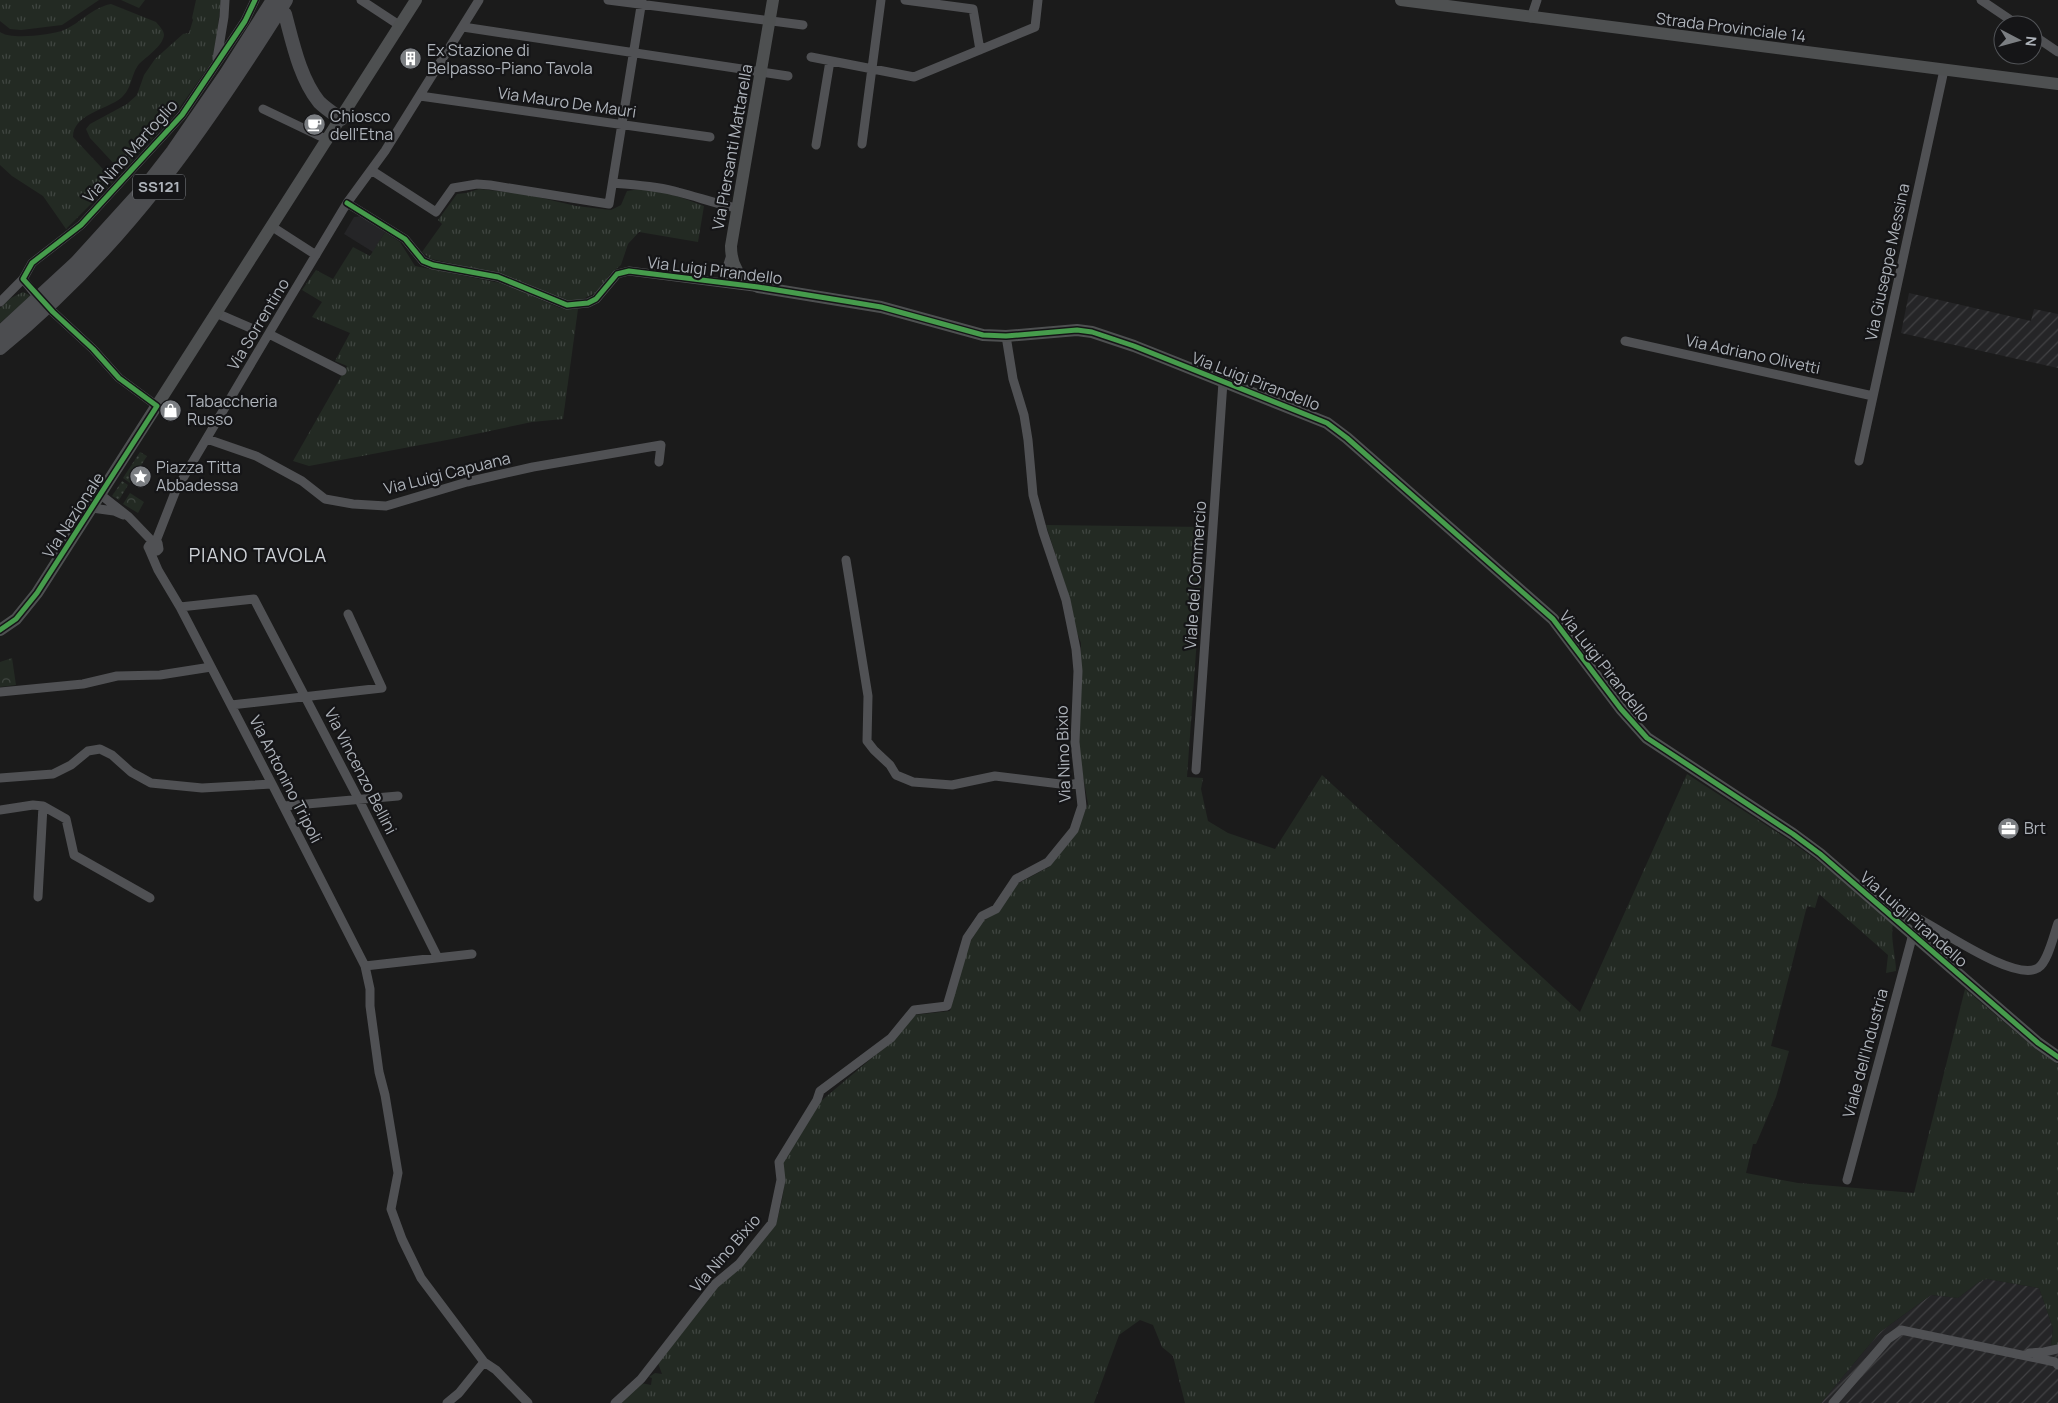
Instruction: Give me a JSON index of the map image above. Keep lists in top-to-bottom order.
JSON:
{
  "streets": {
    "main road": ["SS121"],
    "street": [
      "Strada Provinciale 14",
      "Via Mauro De Mauri",
      "Via Piersanti Mattarella",
      "Via Nino Martoglio",
      "Via Giuseppe Messina",
      "Via Luigi Pirandello",
      "Via Sorrentino",
      "Via Adriano Olivetti",
      "Via Luigi Capuana",
      "Via Nazionale",
      "Viale del Commercio",
      "Via Nino Bixio",
      "Via Vincenzo Bellini",
      "Via Antonino Tripoli",
      "Viale dell'Industria"
    ]
  },
  "crossings": [
    ["Strada Provinciale 14", "Via Giuseppe Messina"],
    ["Via Mauro De Mauri", "Via Sorrentino"],
    ["Via Piersanti Mattarella", "Via Luigi Pirandello"],
    ["Via Giuseppe Messina", "Via Adriano Olivetti"],
    ["Via Luigi Pirandello", "Via Sorrentino"],
    ["Via Luigi Pirandello", "Viale del Commercio"],
    ["Via Luigi Pirandello", "Via Nino Bixio"],
    ["Via Luigi Pirandello", "Viale dell'Industria"],
    ["Via Sorrentino", "Via Luigi Capuana"],
    ["Via Sorrentino", "Via Antonino Tripoli"],
    ["Via Vincenzo Bellini", "Via Antonino Tripoli"]
  ],
  "districts": ["PIANO TAVOLA"],
  "places": {
    "building": ["Ex Stazione di Belpasso-Piano Tavola"],
    "cafe": ["Chiosco dell'Etna"],
    "shop": ["Tabaccheria Russo"],
    "place": ["Piazza Titta Abbadessa"],
    "office": ["Brt"]
  },
  "north": "right"
}
